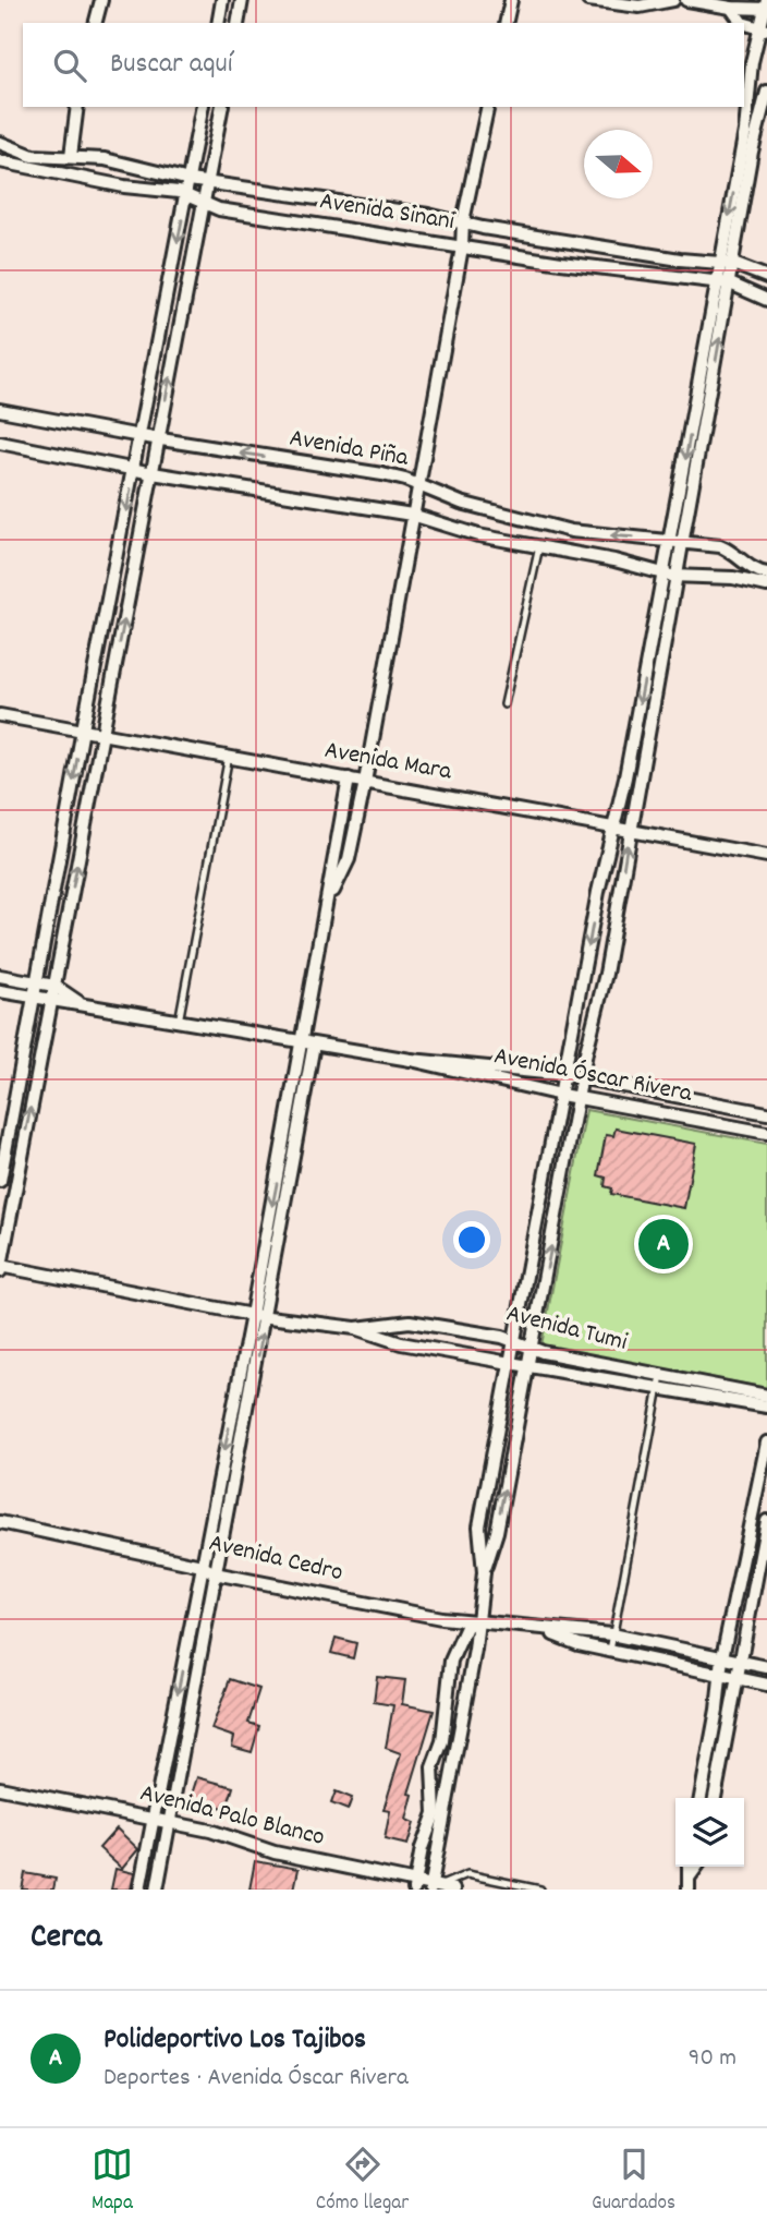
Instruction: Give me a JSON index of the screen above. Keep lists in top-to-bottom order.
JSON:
{
  "streets": {
    "street": [
      "Avenida Sinani",
      "Avenida Piña",
      "Avenida Mara",
      "Avenida Óscar Rivera",
      "Avenida Tumi",
      "Avenida Cedro",
      "Avenida Palo Blanco"
    ]
  },
  "north": "right",
  "page": {
    "search": "Buscar aquí",
    "pins": "A",
    "heading": "Cerca",
    "list": [
      {
        "mark": "A",
        "name": "Polideportivo Los Tajibos",
        "note": "Deportes · Avenida Óscar Rivera",
        "value": "90 m"
      }
    ],
    "nav": ["Mapa", "Cómo llegar", "Guardados"]
  }
}
